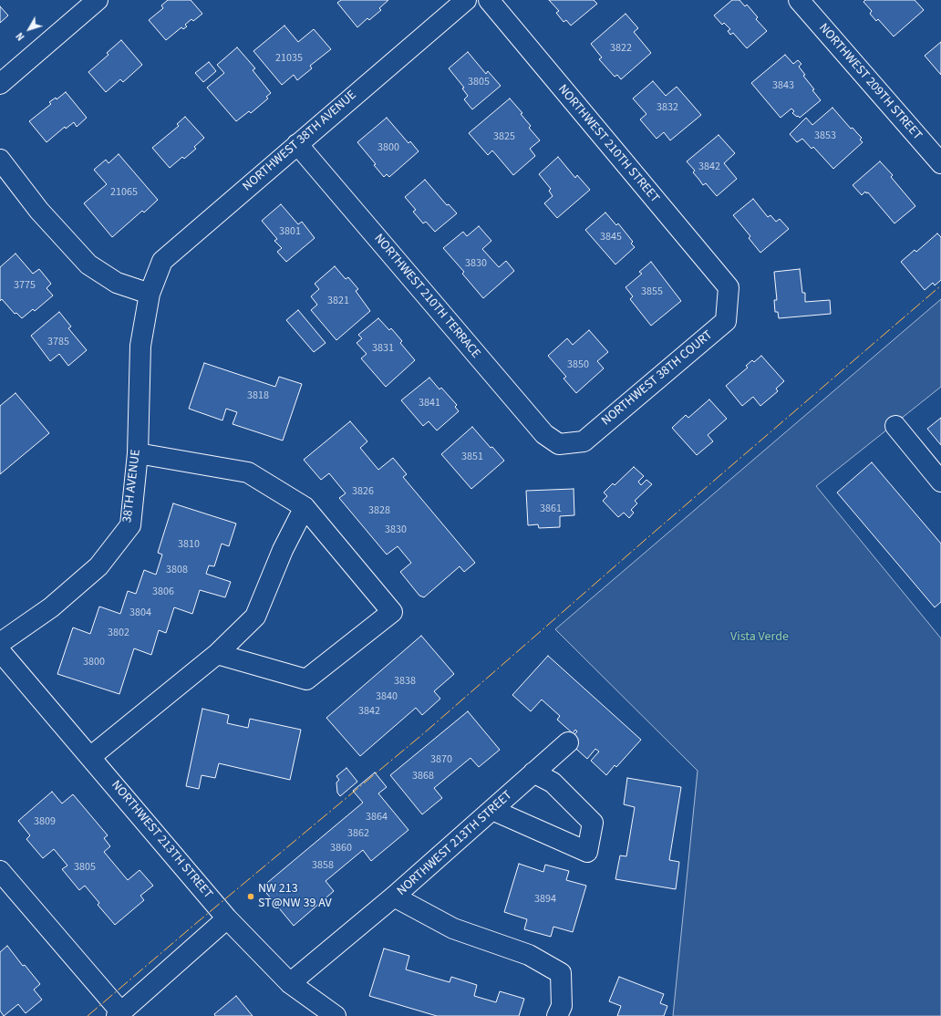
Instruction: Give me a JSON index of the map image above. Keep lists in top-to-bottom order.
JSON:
{
  "streets": {
    "street": [
      "NORTHWEST 209TH STREET",
      "NORTHWEST 38TH AVENUE",
      "NORTHWEST 210TH STREET",
      "NORTHWEST 210TH TERRACE",
      "NORTHWEST 38TH COURT",
      "38TH AVENUE",
      "NORTHWEST 213TH STREET"
    ]
  },
  "crossings": [
    ["NORTHWEST 38TH AVENUE", "NORTHWEST 210TH TERRACE"],
    ["NORTHWEST 38TH AVENUE", "38TH AVENUE"],
    ["NORTHWEST 210TH STREET", "NORTHWEST 38TH COURT"],
    ["NORTHWEST 210TH TERRACE", "NORTHWEST 38TH COURT"]
  ],
  "parks": ["Vista Verde"],
  "places": ["NW 213 ST@NW 39 AV"],
  "house_numbers": [
    "3822",
    "21035",
    "3805",
    "3843",
    "3832",
    "3853",
    "3825",
    "3800",
    "3842",
    "21065",
    "3801",
    "3845",
    "3830",
    "3775",
    "3855",
    "3821",
    "3785",
    "3831",
    "3850",
    "3818",
    "3841",
    "3851",
    "3826",
    "3861",
    "3828",
    "3830",
    "3810",
    "3808",
    "3806",
    "3804",
    "3802",
    "3800",
    "3838",
    "3840",
    "3842",
    "3870",
    "3868",
    "3864",
    "3809",
    "3862",
    "3860",
    "3858",
    "3805",
    "3894"
  ],
  "north": "bottom left"
}
